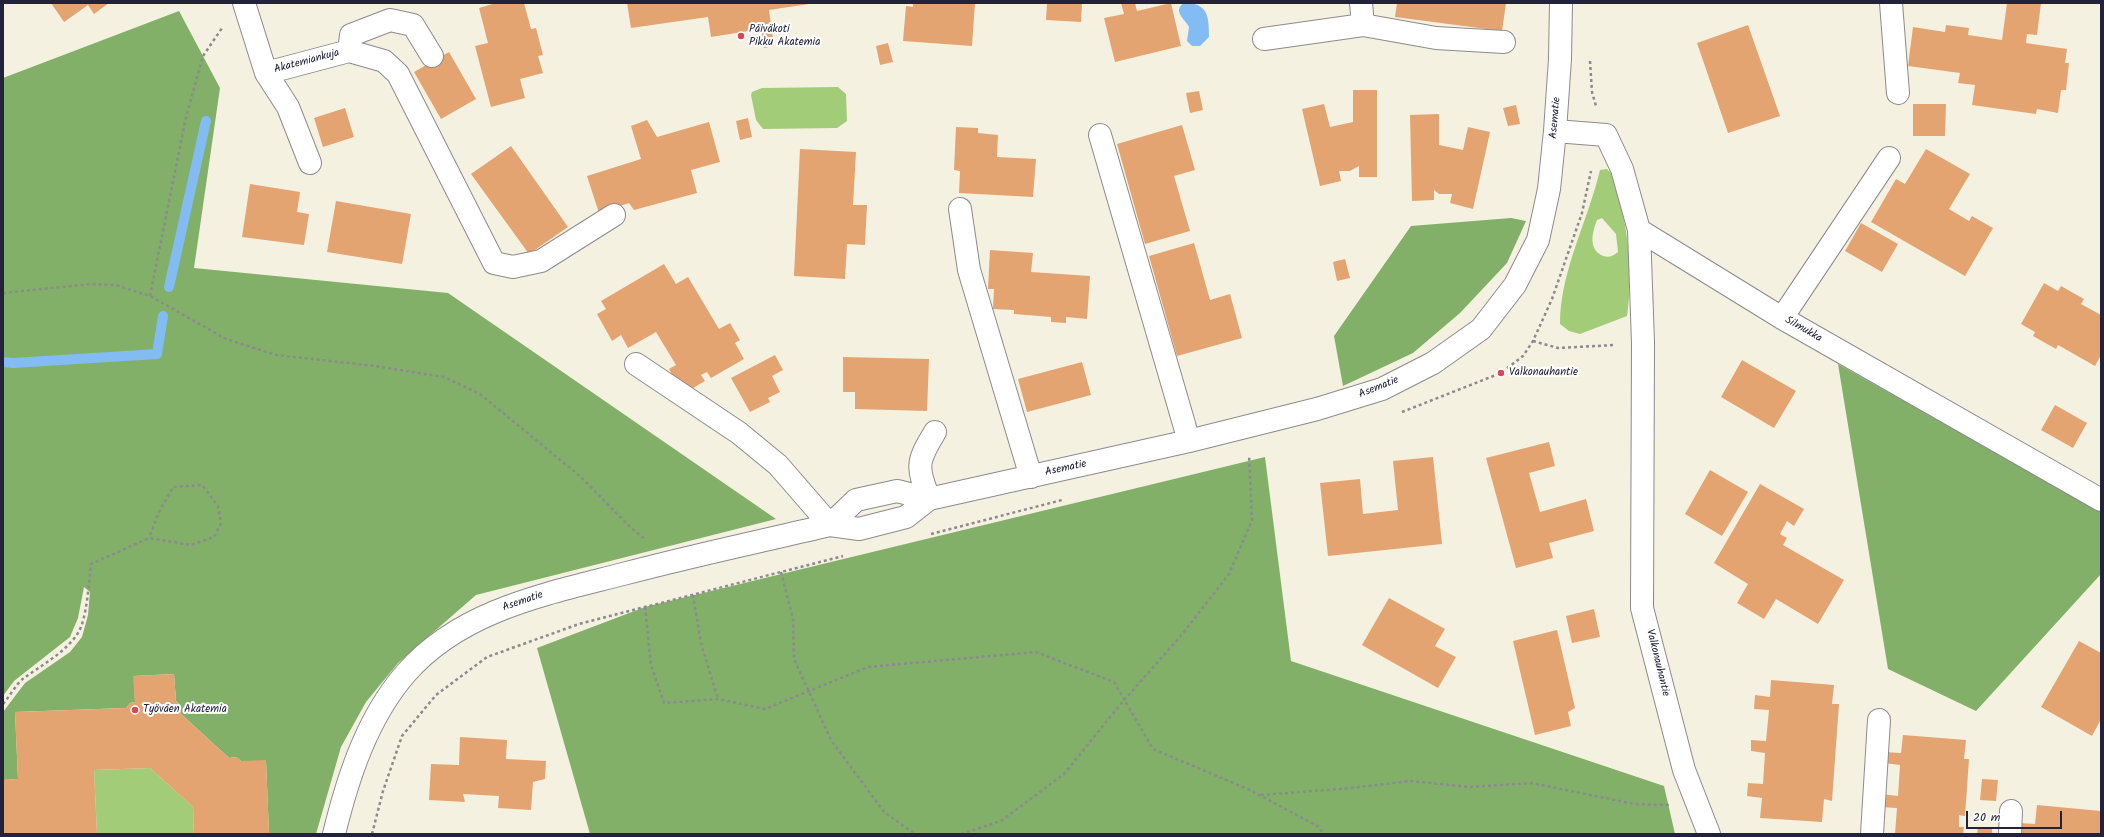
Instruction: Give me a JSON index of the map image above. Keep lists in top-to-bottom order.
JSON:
{
  "streets": {
    "street": [
      "Akatemiankuja",
      "Asematie",
      "Silmukka",
      "Valkonauhantie"
    ]
  },
  "crossings": [
    ["Silmukka", "Valkonauhantie"]
  ],
  "places": ["Päiväkoti Pikku Akatemia", "Valkonauhantie", "Työväen Akatemia"],
  "scale_bar": "20 m"
}
